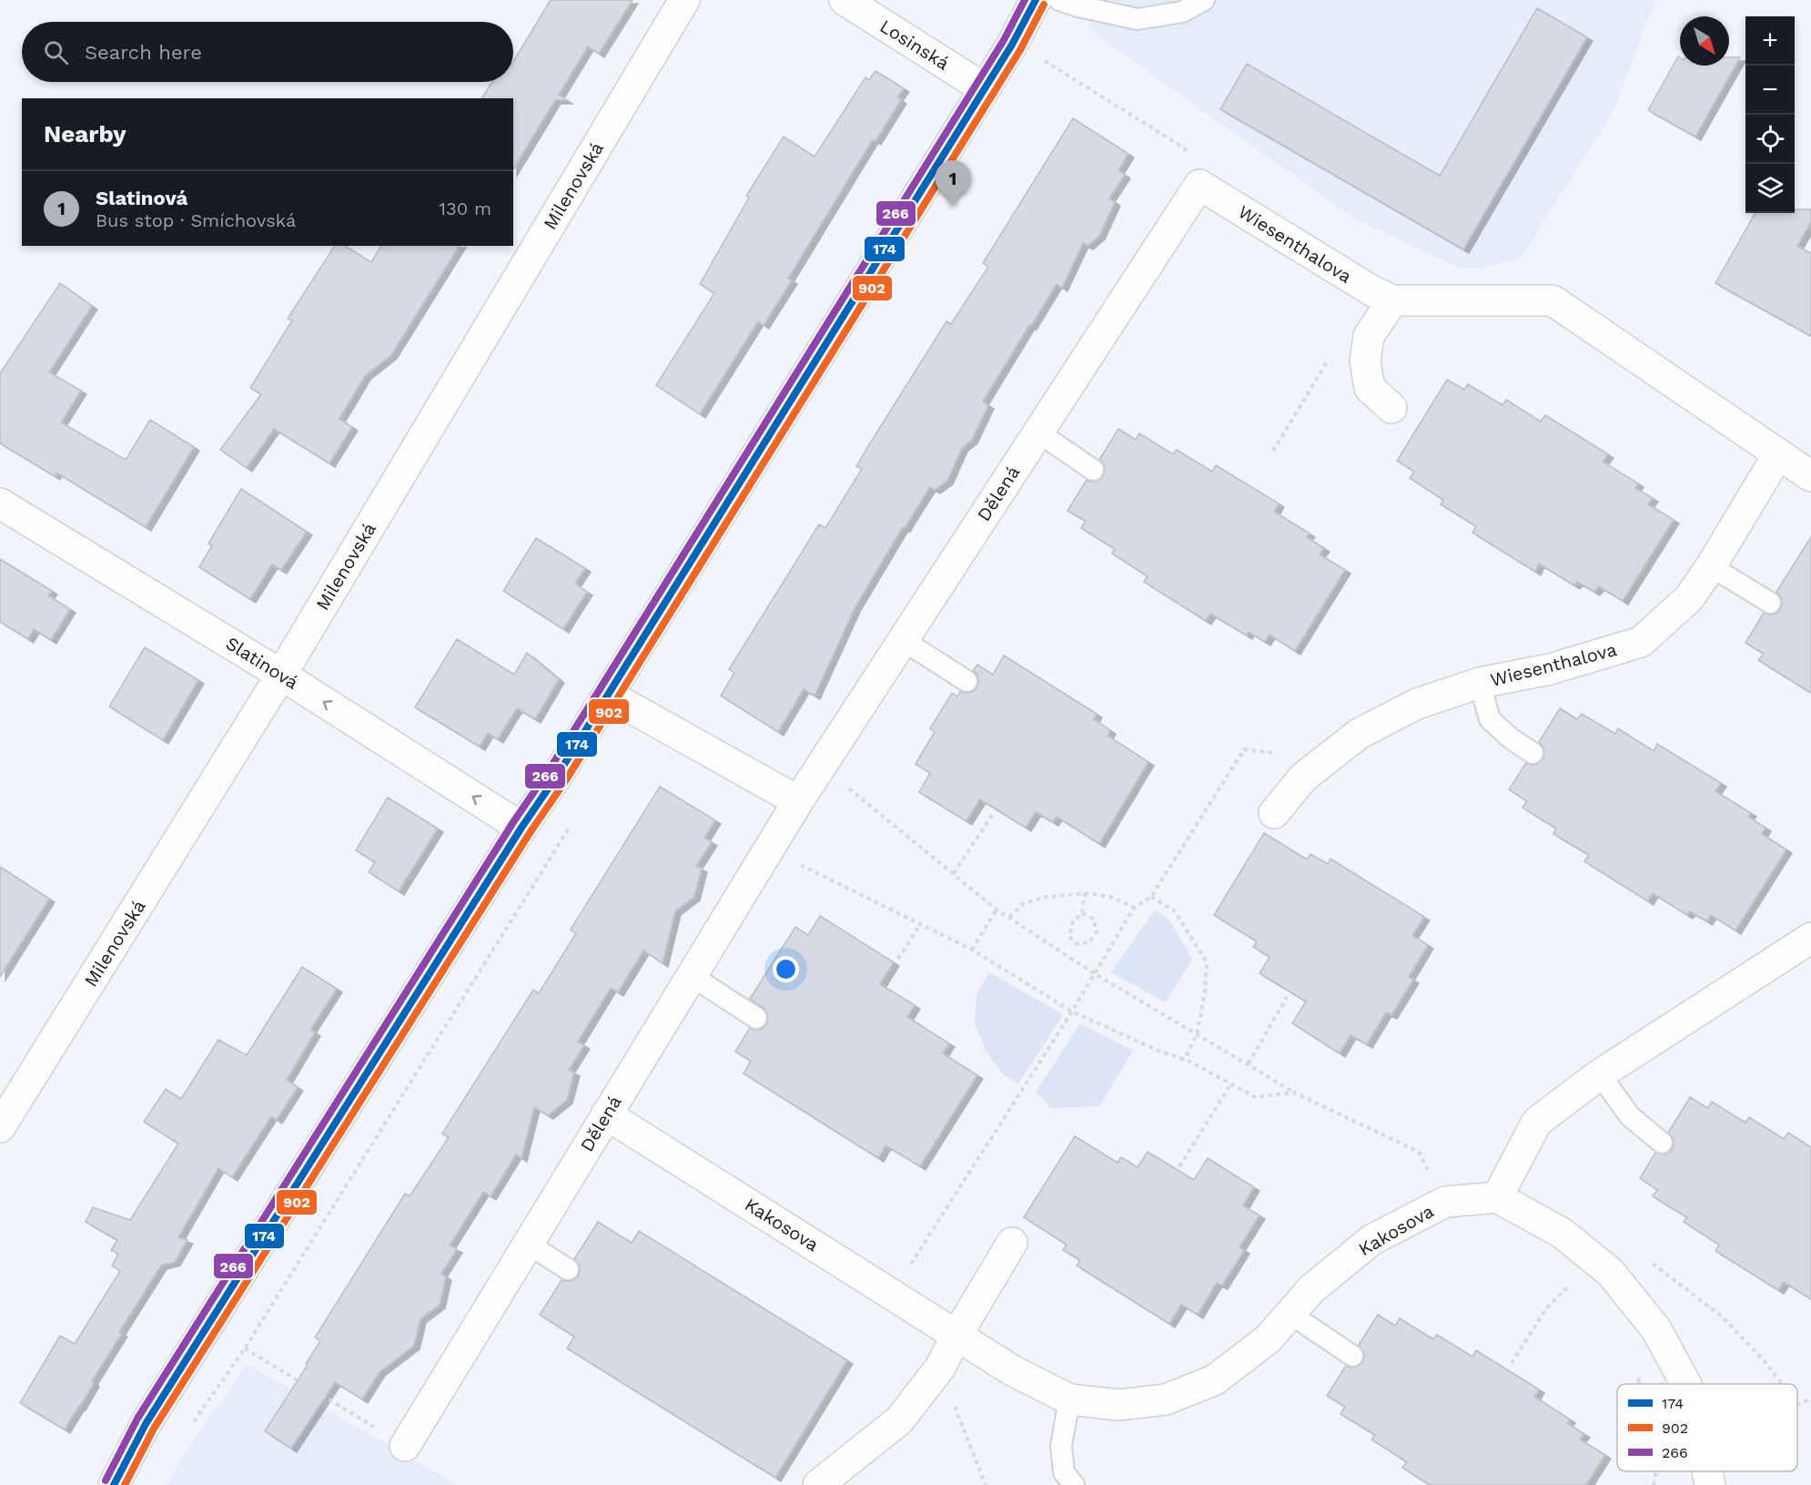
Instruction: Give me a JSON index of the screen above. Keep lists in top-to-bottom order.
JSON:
{
  "streets": {
    "street": [
      "Losinská",
      "Milenovská",
      "Wiesenthalova",
      "Dělená",
      "Slatinová",
      "Kakosova"
    ]
  },
  "crossings": [
    ["Milenovská", "Slatinová"],
    ["Wiesenthalova", "Dělená"],
    ["Dělená", "Kakosova"]
  ],
  "one_way": ["Slatinová"],
  "lines": ["transit line 174", "transit line 266", "transit line 902"],
  "legend": ["174", "902", "266"],
  "north": "bottom right",
  "page": {
    "map_buttons": ["+", "−"],
    "search": "Search here",
    "heading": "Nearby",
    "pins": "1",
    "list": [
      {
        "mark": "1",
        "name": "Slatinová",
        "note": "Bus stop · Smíchovská",
        "value": "130 m"
      }
    ]
  }
}
